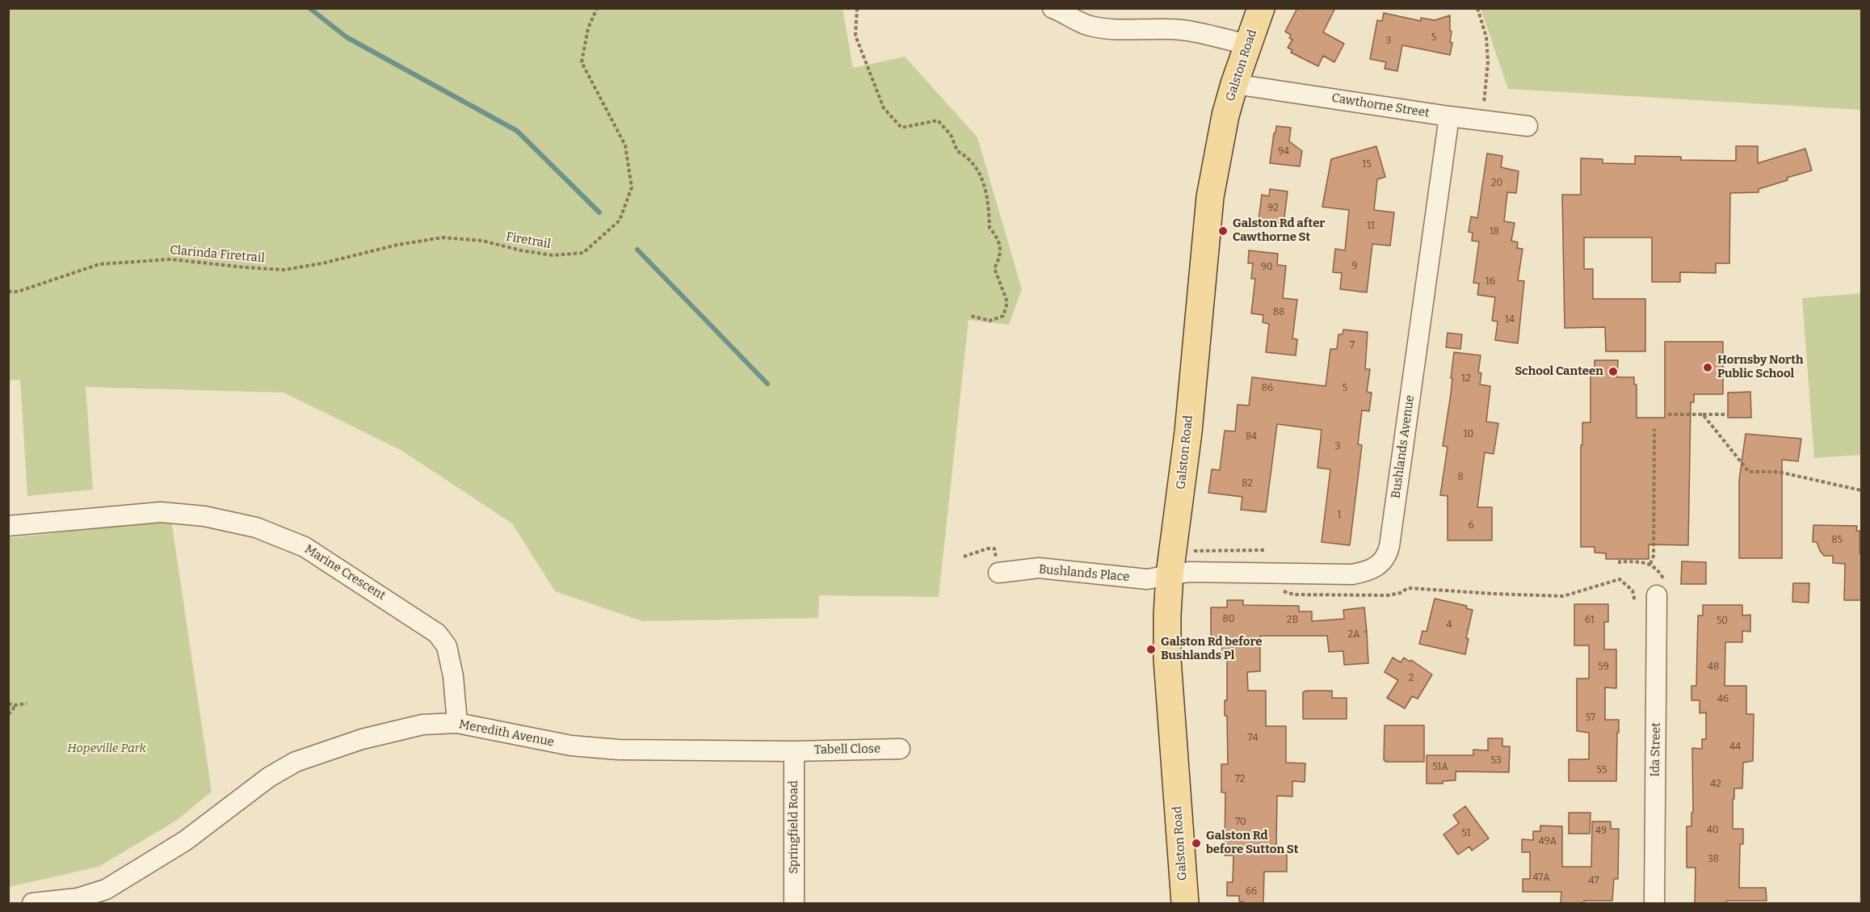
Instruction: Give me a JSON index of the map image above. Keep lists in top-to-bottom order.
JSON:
{
  "streets": {
    "main road": ["Galston Road"],
    "street": [
      "Cawthorne Street",
      "Bushlands Avenue",
      "Marine Crescent",
      "Bushlands Place",
      "Meredith Avenue",
      "Tabell Close",
      "Ida Street",
      "Springfield Road"
    ],
    "path": ["Firetrail", "Clarinda Firetrail"]
  },
  "crossings": [
    ["Galston Road", "Cawthorne Street"],
    ["Galston Road", "Bushlands Avenue"],
    ["Galston Road", "Bushlands Place"],
    ["Cawthorne Street", "Bushlands Avenue"],
    ["Firetrail", "Clarinda Firetrail"],
    ["Bushlands Avenue", "Bushlands Place"],
    ["Marine Crescent", "Meredith Avenue"],
    ["Meredith Avenue", "Tabell Close"],
    ["Meredith Avenue", "Springfield Road"],
    ["Tabell Close", "Springfield Road"]
  ],
  "parks": ["Hopeville Park"],
  "places": [
    "Galston Rd after Cawthorne St",
    "Hornsby North Public School",
    "School Canteen",
    "Galston Rd before Bushlands Pl",
    "Galston Rd before Sutton St"
  ],
  "house_numbers": [
    "5",
    "3",
    "94",
    "15",
    "20",
    "92",
    "11",
    "18",
    "9",
    "90",
    "16",
    "88",
    "14",
    "7",
    "12",
    "86",
    "5",
    "10",
    "84",
    "3",
    "8",
    "82",
    "1",
    "6",
    "85",
    "80",
    "2B",
    "61",
    "50",
    "4",
    "2A",
    "59",
    "48",
    "2",
    "46",
    "57",
    "74",
    "44",
    "53",
    "51A",
    "55",
    "72",
    "42",
    "70",
    "40",
    "49",
    "51",
    "49A",
    "38",
    "47A",
    "47",
    "66"
  ]
}
